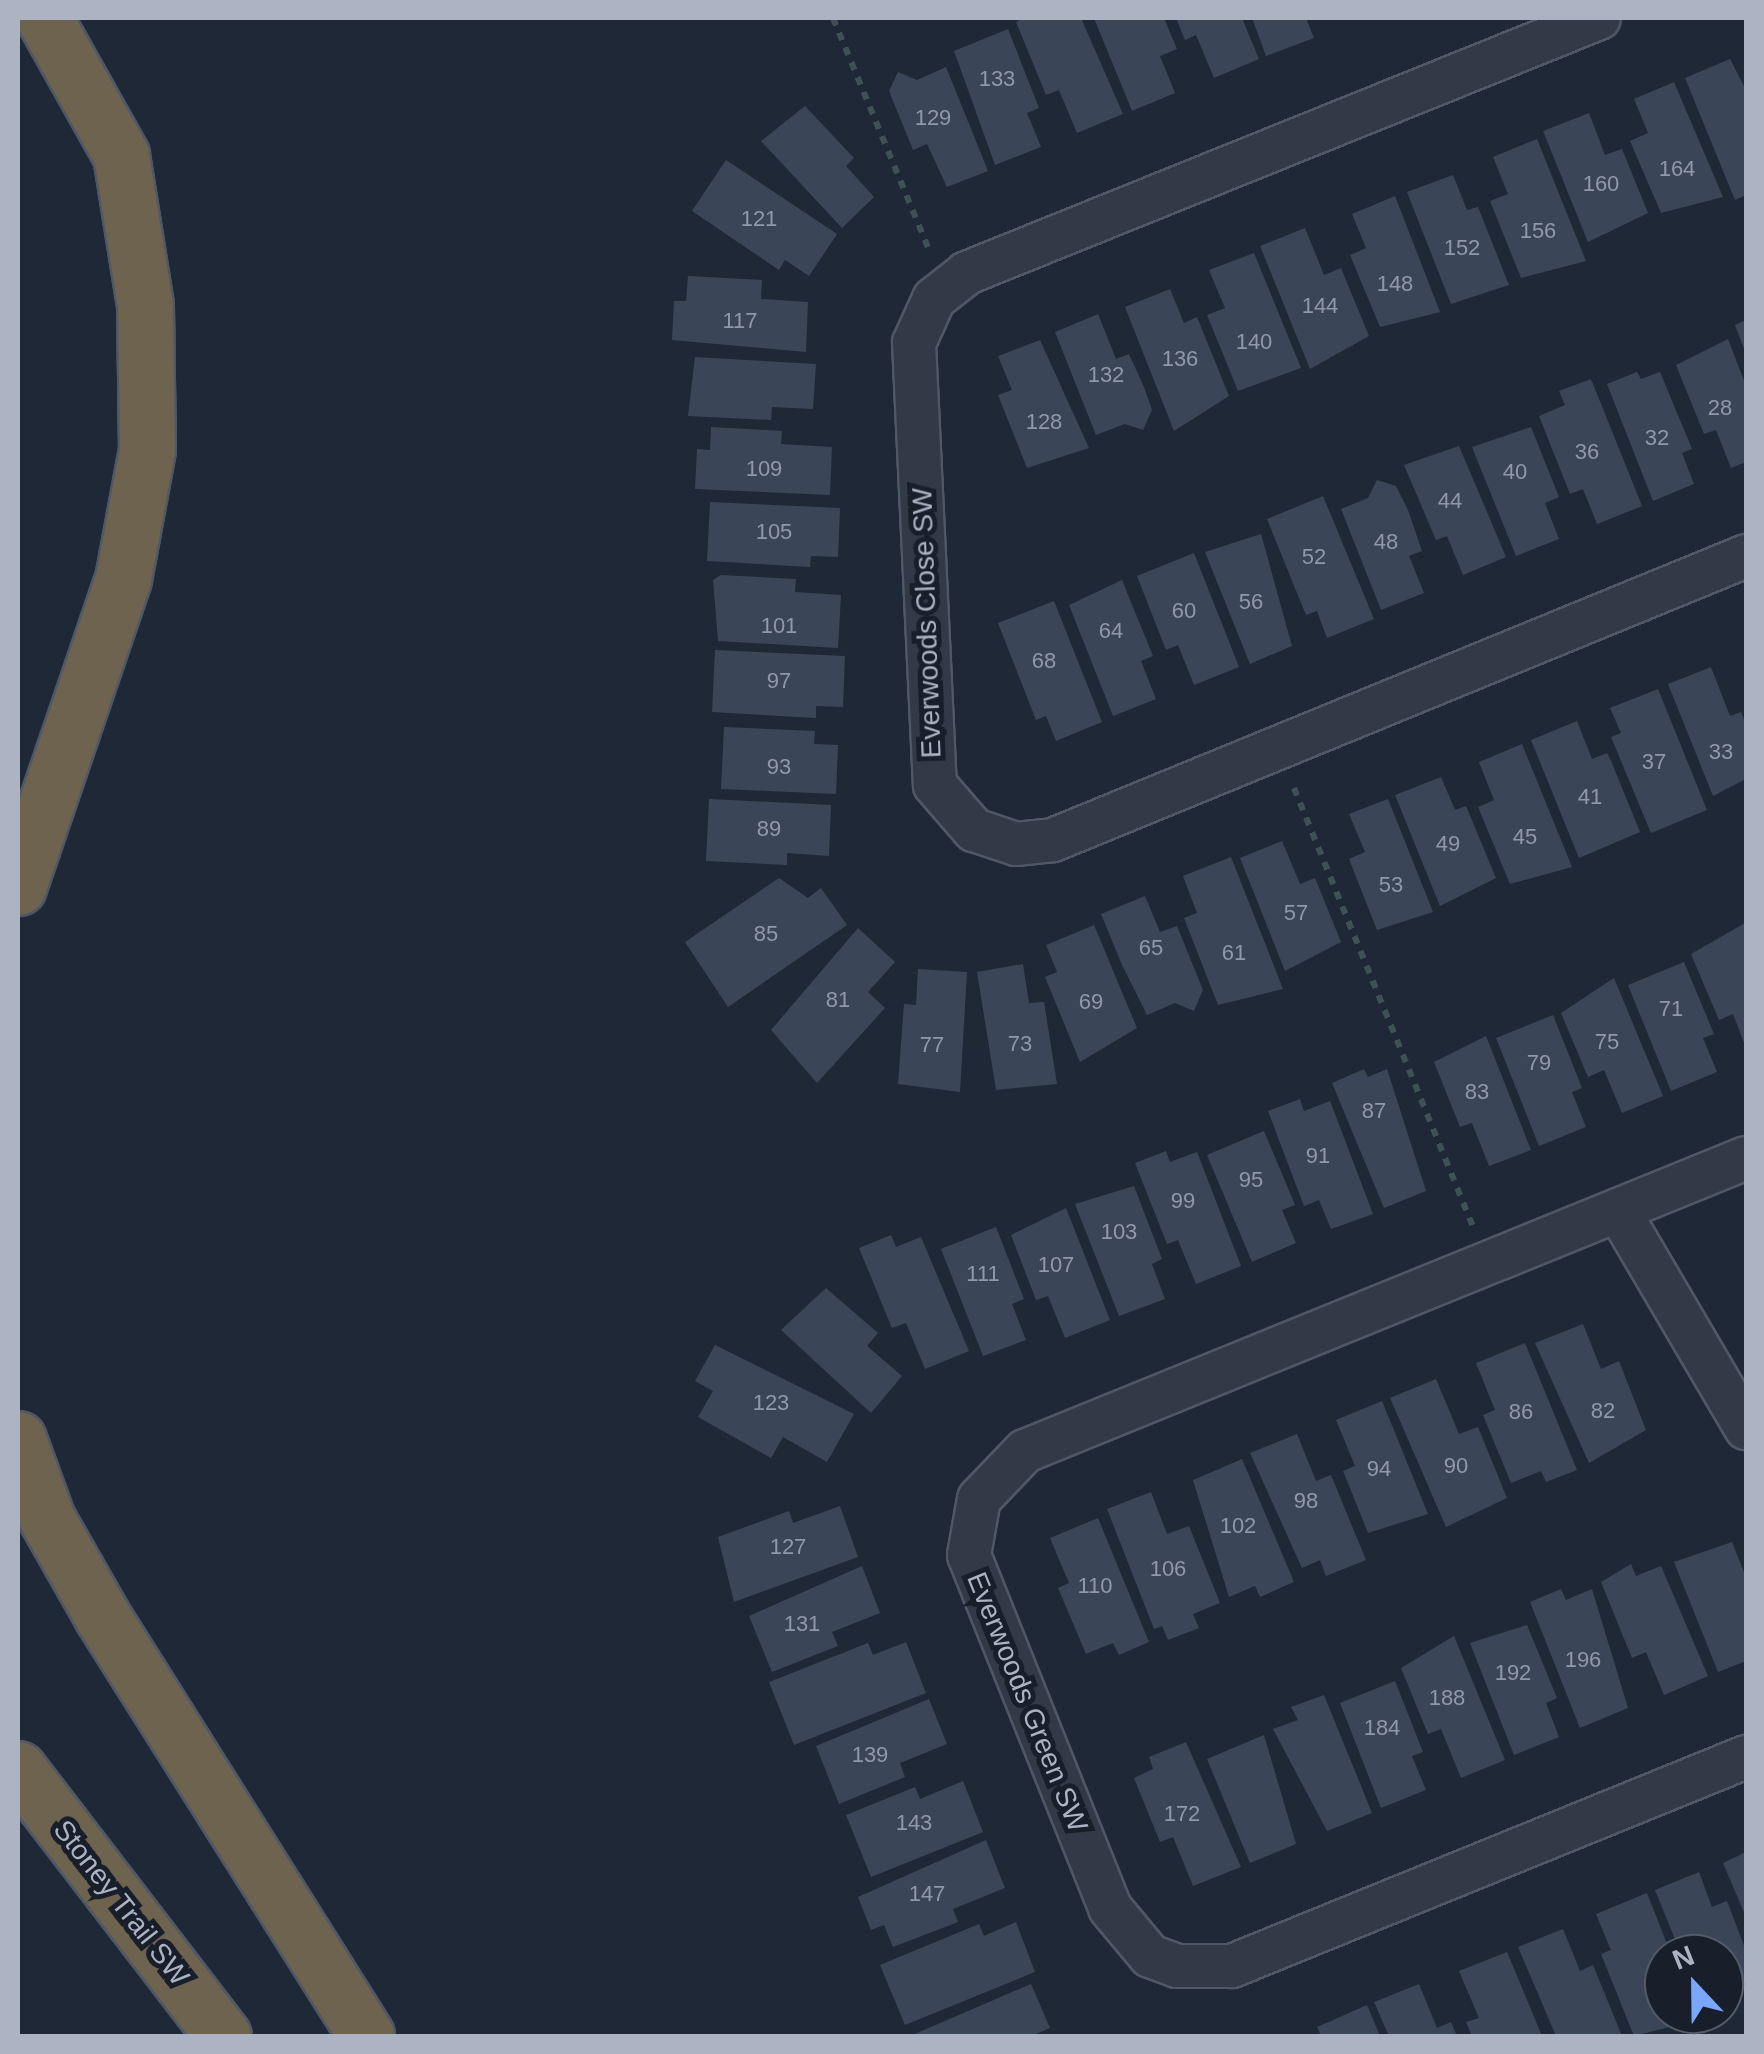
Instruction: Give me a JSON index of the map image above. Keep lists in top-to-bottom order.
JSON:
{
  "streets": {
    "highway": ["Stoney Trail SW"],
    "street": ["Everwoods Close SW", "Everwoods Green SW"]
  },
  "house_numbers": [
    "133",
    "129",
    "164",
    "160",
    "121",
    "156",
    "152",
    "148",
    "144",
    "117",
    "140",
    "136",
    "132",
    "28",
    "128",
    "32",
    "36",
    "109",
    "40",
    "44",
    "105",
    "48",
    "52",
    "56",
    "60",
    "101",
    "64",
    "68",
    "97",
    "33",
    "37",
    "93",
    "41",
    "89",
    "45",
    "49",
    "53",
    "57",
    "85",
    "65",
    "61",
    "81",
    "69",
    "71",
    "75",
    "73",
    "77",
    "79",
    "83",
    "87",
    "91",
    "95",
    "99",
    "103",
    "107",
    "111",
    "123",
    "82",
    "86",
    "90",
    "94",
    "98",
    "102",
    "127",
    "106",
    "110",
    "131",
    "196",
    "192",
    "188",
    "184",
    "139",
    "172",
    "143",
    "147"
  ],
  "north": "top"
}
